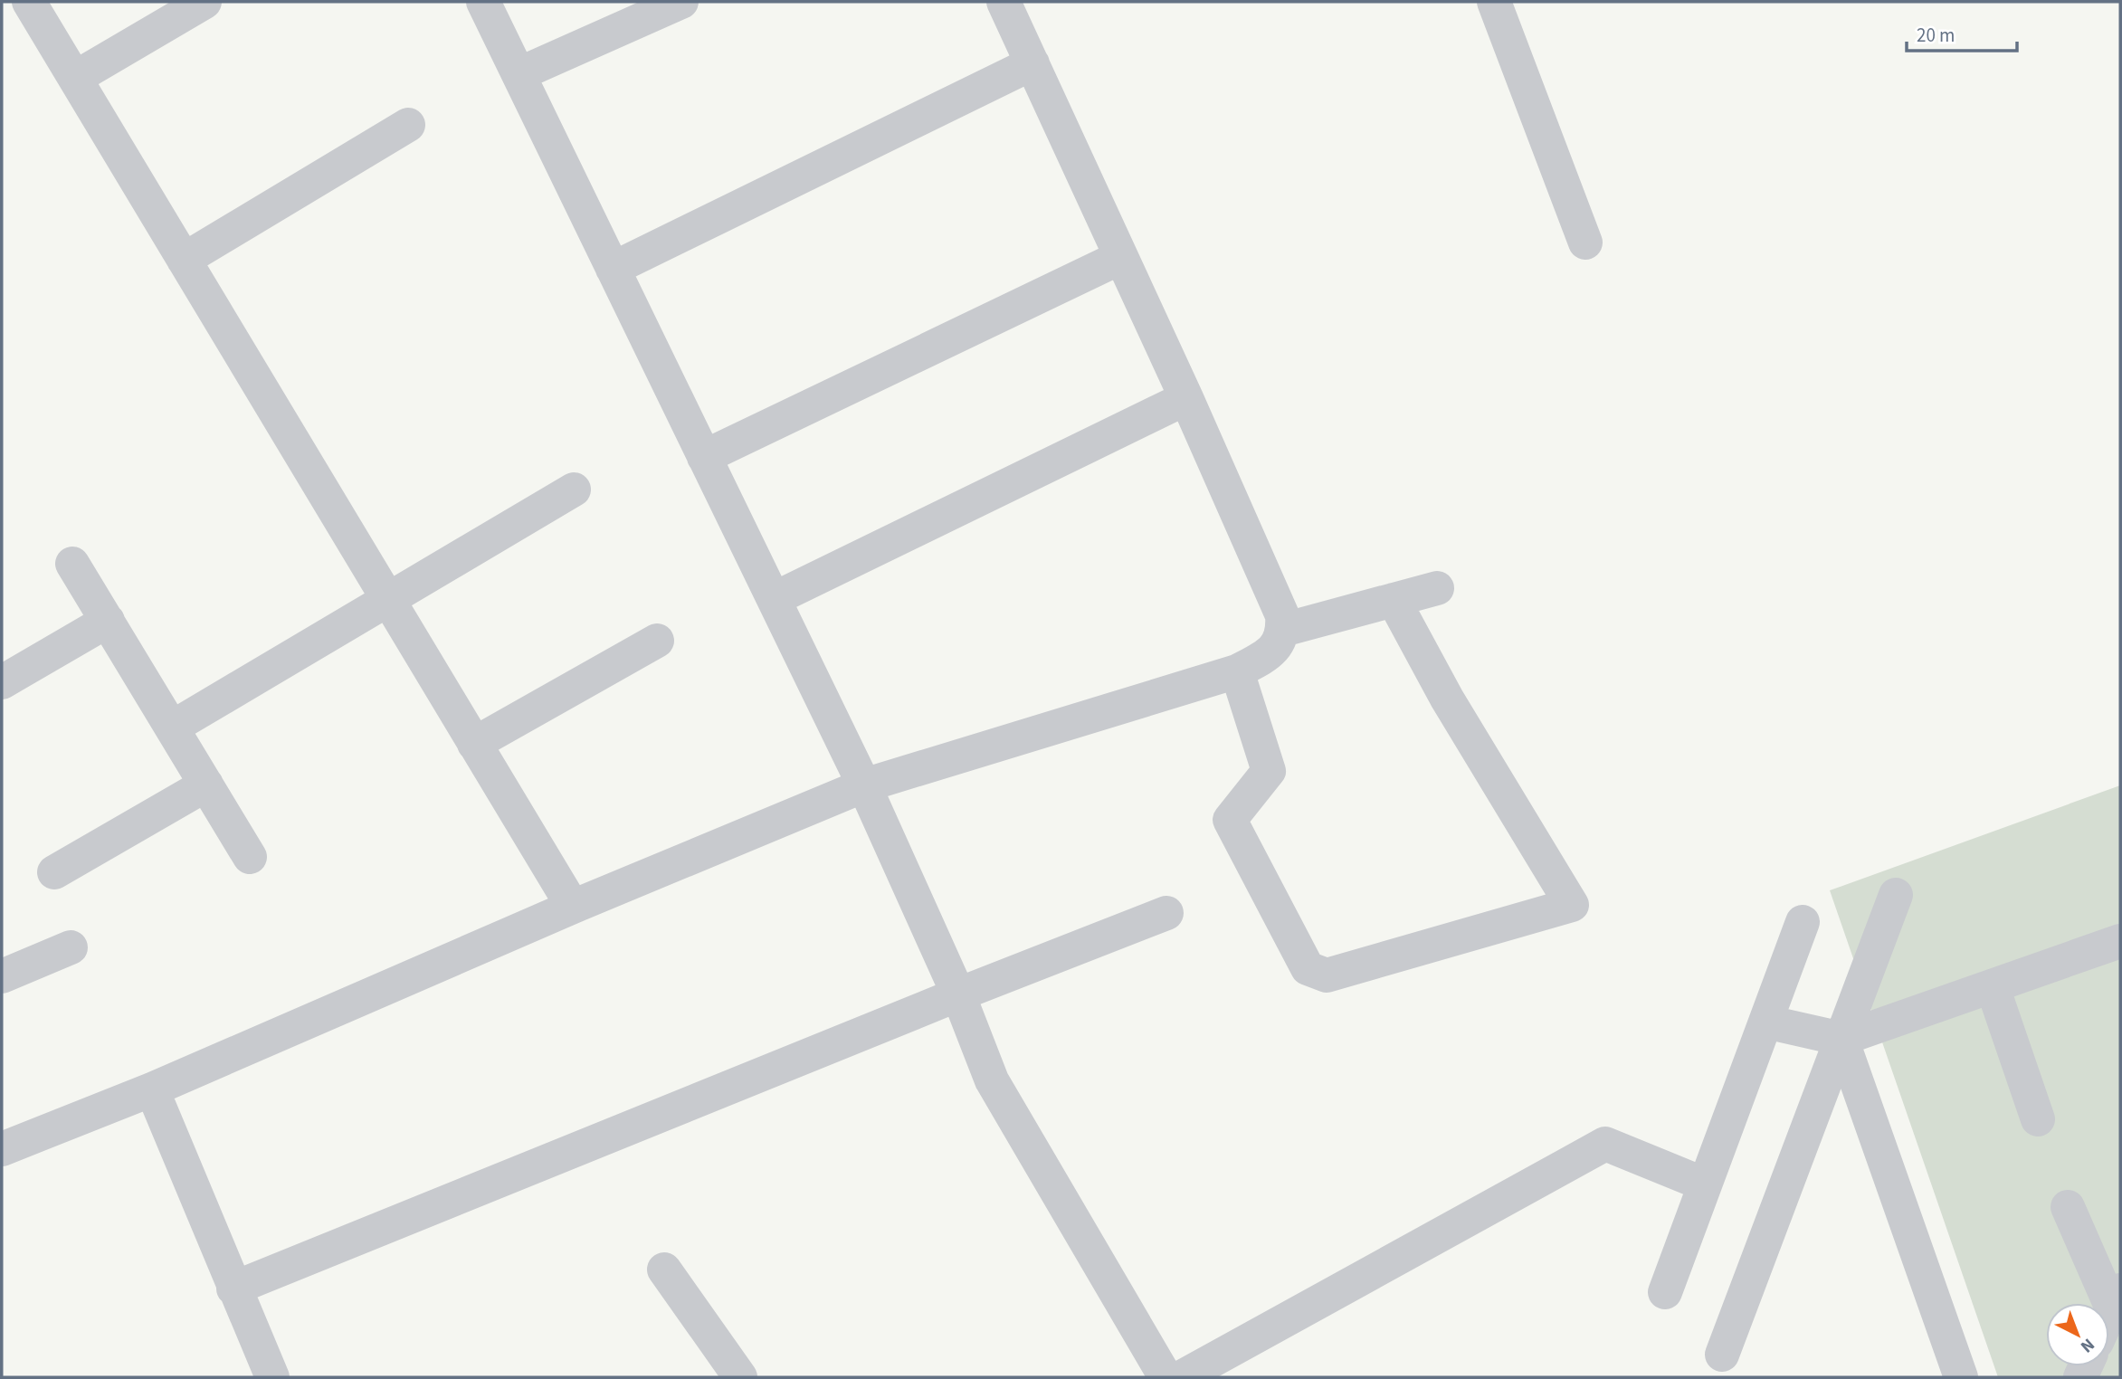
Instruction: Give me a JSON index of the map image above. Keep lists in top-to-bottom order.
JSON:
{
  "scale_bar": "20 m",
  "north": "bottom right"
}
